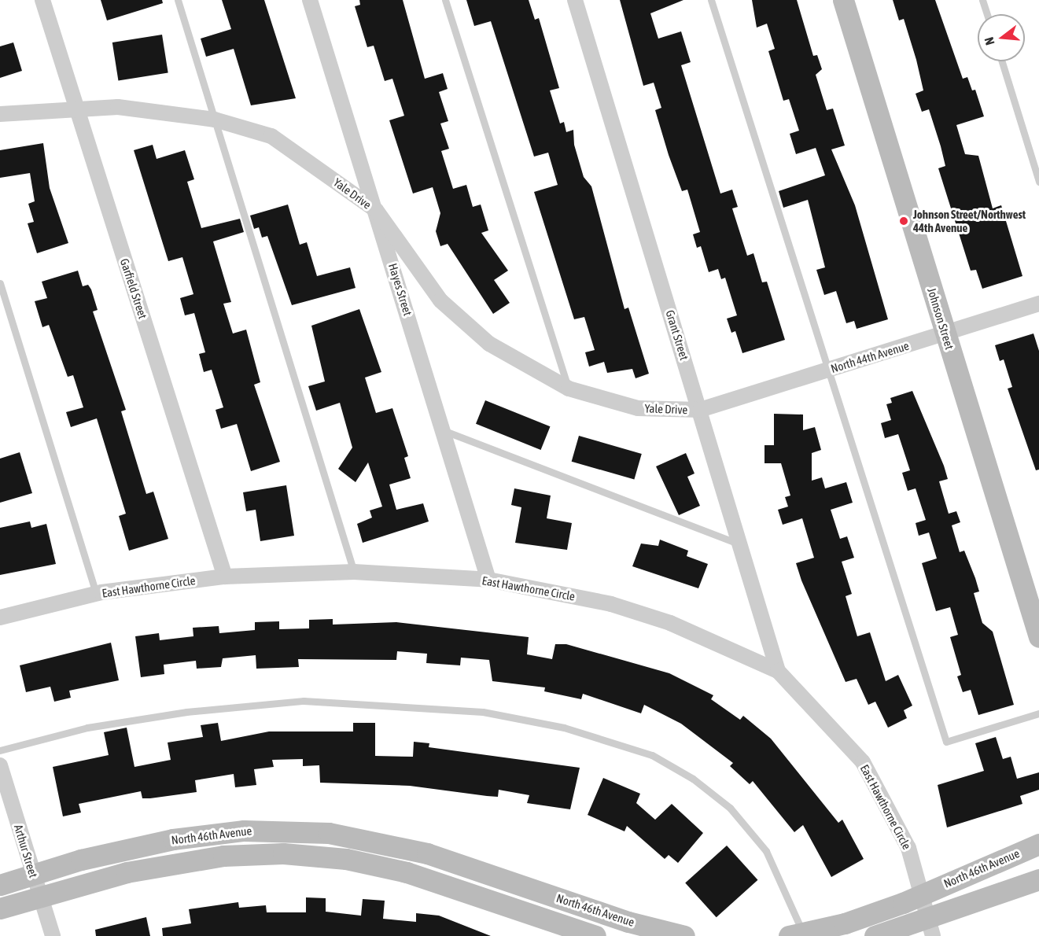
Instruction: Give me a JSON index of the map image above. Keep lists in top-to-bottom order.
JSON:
{
  "streets": {
    "street": [
      "Yale Drive",
      "Garfield Street",
      "Hayes Street",
      "Johnson Street",
      "Grant Street",
      "North 44th Avenue",
      "East Hawthorne Circle",
      "North 46th Avenue",
      "Arthur Street"
    ]
  },
  "crossings": [
    ["Yale Drive", "Garfield Street"],
    ["Yale Drive", "Hayes Street"],
    ["Yale Drive", "Grant Street"],
    ["Yale Drive", "North 44th Avenue"],
    ["Garfield Street", "East Hawthorne Circle"],
    ["Hayes Street", "East Hawthorne Circle"],
    ["Johnson Street", "North 44th Avenue"],
    ["Grant Street", "North 44th Avenue"],
    ["Grant Street", "East Hawthorne Circle"],
    ["East Hawthorne Circle", "North 46th Avenue"],
    ["North 46th Avenue", "Arthur Street"]
  ],
  "places": ["Johnson Street/Northwest 44th Avenue"],
  "north": "left"
}
